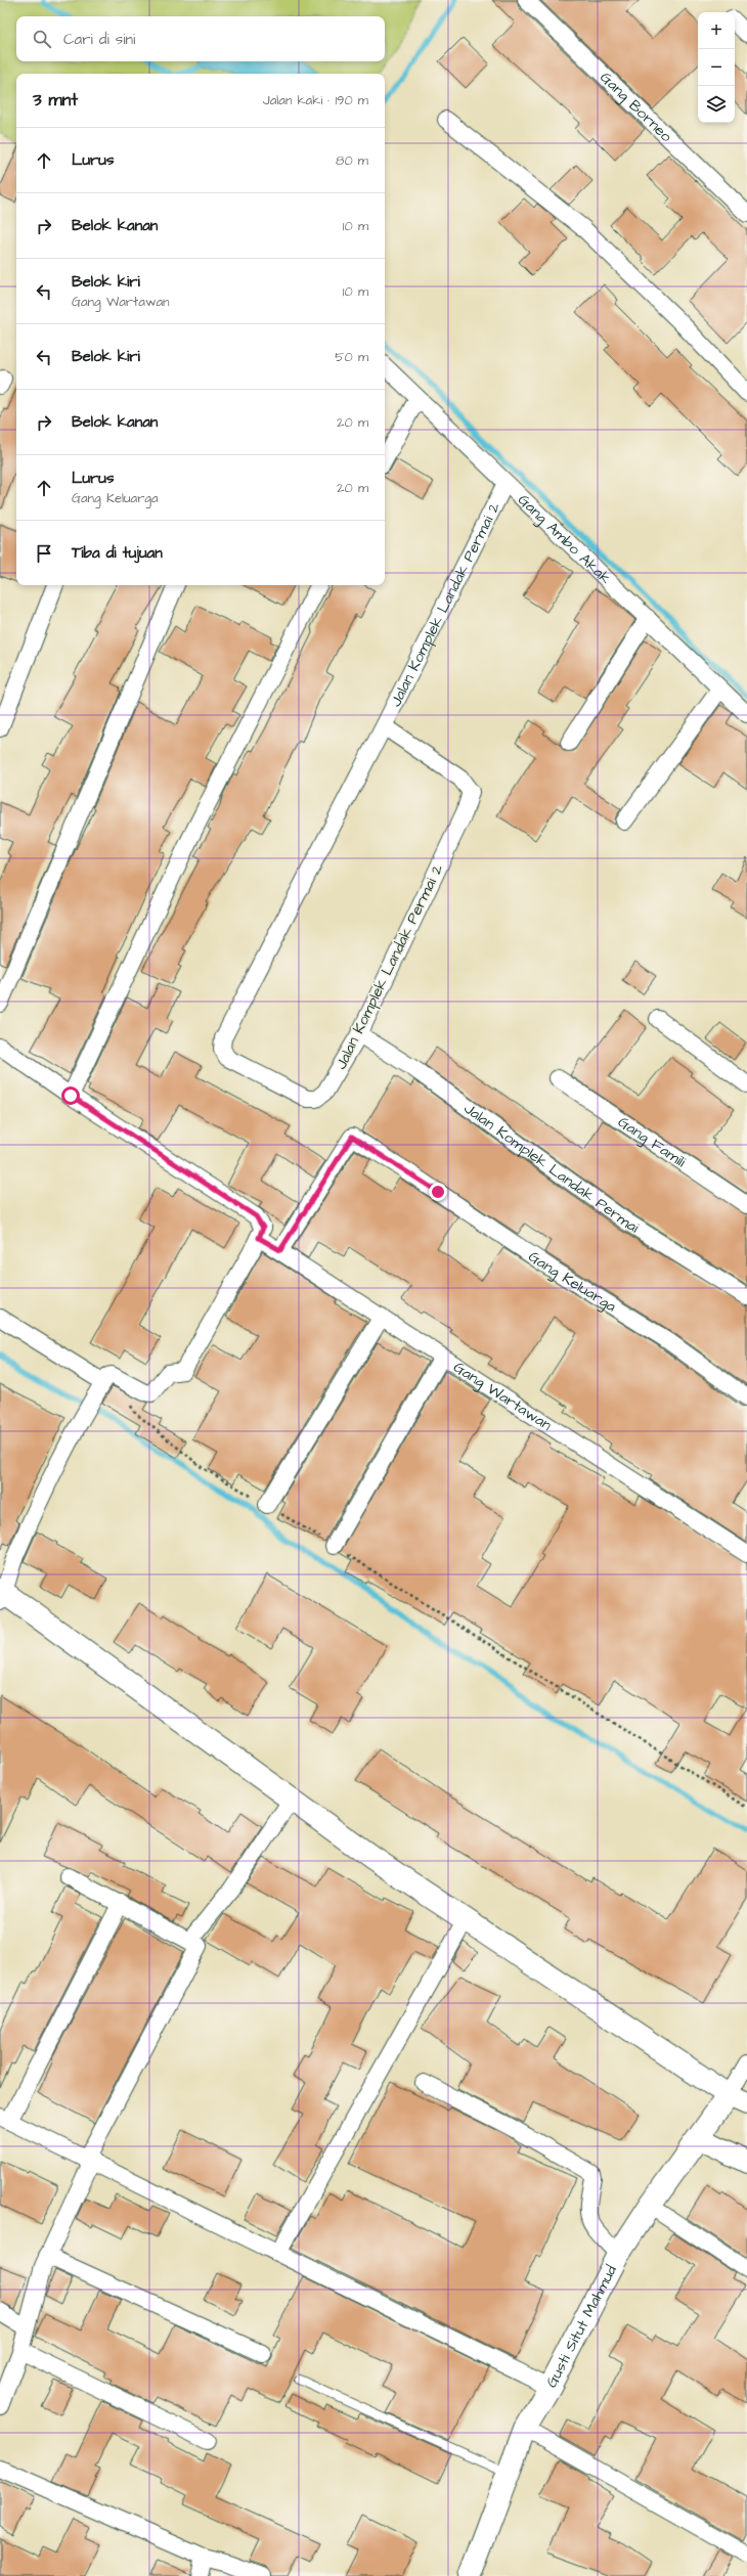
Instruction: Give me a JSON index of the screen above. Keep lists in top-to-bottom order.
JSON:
{
  "streets": {
    "main road": ["Gusti Situt Mahmud"],
    "street": [
      "Gang Borneo",
      "Gang Ambo Akak",
      "Jalan Komplek Landak Permai 2",
      "Gang Famili",
      "Jalan Komplek Landak Permai",
      "Gang Keluarga",
      "Gang Wartawan"
    ]
  },
  "crossings": [
    ["Gang Ambo Akak", "Jalan Komplek Landak Permai 2"],
    ["Jalan Komplek Landak Permai 2", "Jalan Komplek Landak Permai"],
    ["Gang Keluarga", "Gang Wartawan"]
  ],
  "page": {
    "map_buttons": ["+", "−"],
    "search": "Cari di sini",
    "heading": ["3 mnt", "Jalan kaki · 190 m"],
    "list": [
      ["Lurus", "80 m"],
      ["Belok kanan", "10 m"],
      ["Belok kiri", "Gang Wartawan", "10 m"],
      ["Belok kiri", "50 m"],
      ["Belok kanan", "20 m"],
      ["Lurus", "Gang Keluarga", "20 m"],
      "Tiba di tujuan"
    ]
  }
}
